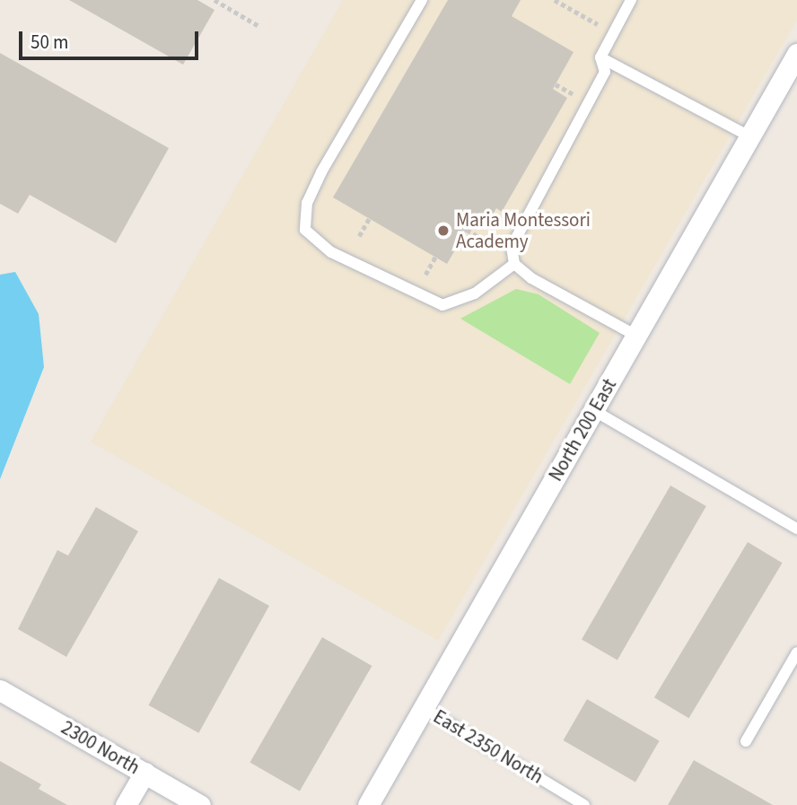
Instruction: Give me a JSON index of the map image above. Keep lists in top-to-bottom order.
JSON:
{
  "streets": {
    "street": ["North 200 East", "2300 North"],
    "lane": ["East 2350 North"]
  },
  "crossings": [
    ["North 200 East", "East 2350 North"]
  ],
  "places": ["Maria Montessori Academy"],
  "scale_bar": "50 m"
}
